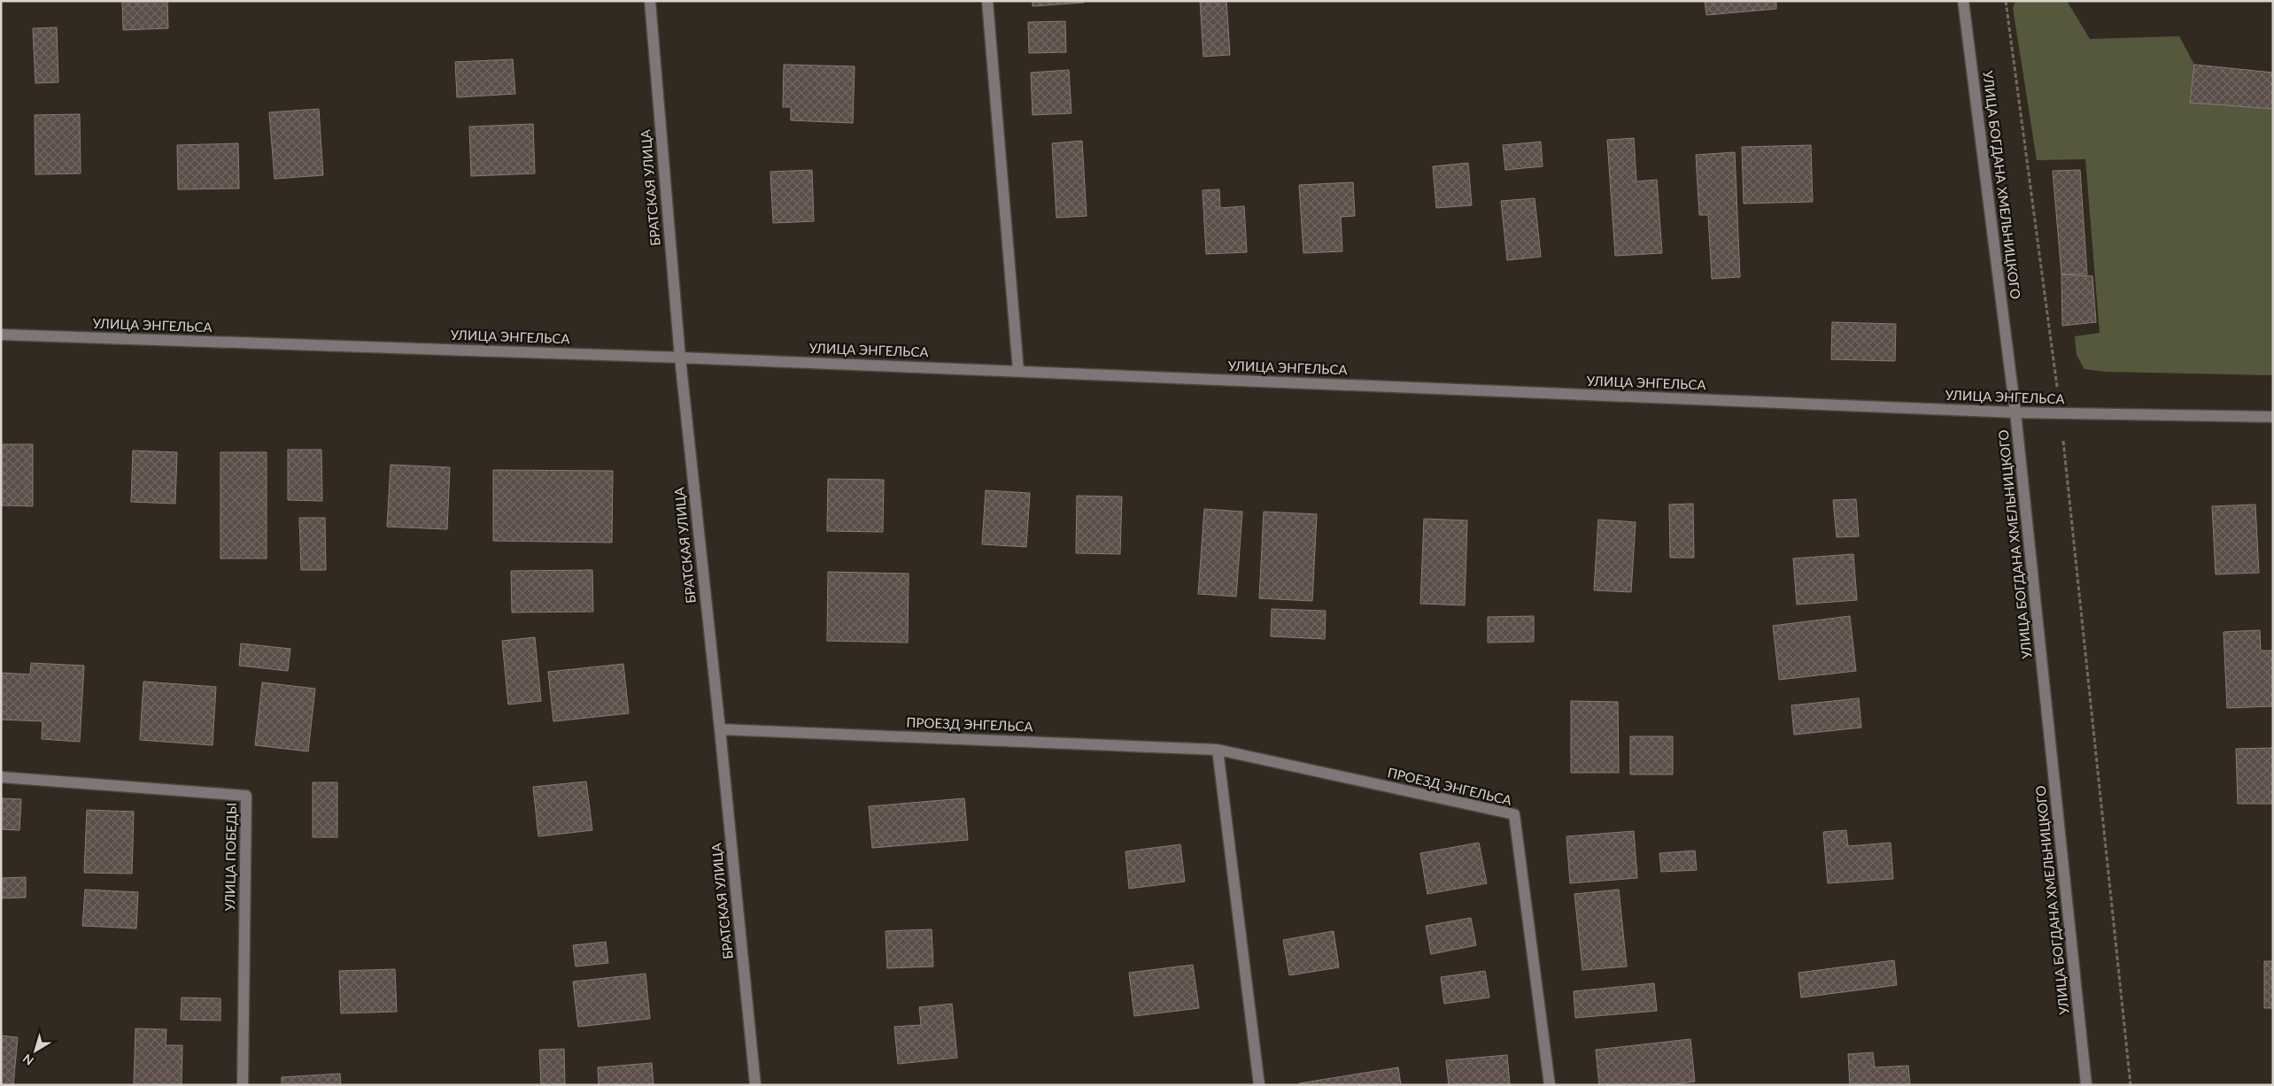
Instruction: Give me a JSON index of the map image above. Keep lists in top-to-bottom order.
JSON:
{
  "streets": {
    "street": [
      "УЛИЦА БОГДАНА ХМЕЛЬНИЦКОГО",
      "БРАТСКАЯ УЛИЦА",
      "УЛИЦА ЭНГЕЛЬСА",
      "ПРОЕЗД ЭНГЕЛЬСА",
      "УЛИЦА ПОБЕДЫ"
    ]
  },
  "crossings": [
    ["УЛИЦА БОГДАНА ХМЕЛЬНИЦКОГО", "УЛИЦА ЭНГЕЛЬСА"],
    ["БРАТСКАЯ УЛИЦА", "УЛИЦА ЭНГЕЛЬСА"],
    ["БРАТСКАЯ УЛИЦА", "ПРОЕЗД ЭНГЕЛЬСА"]
  ],
  "north": "bottom left"
}
